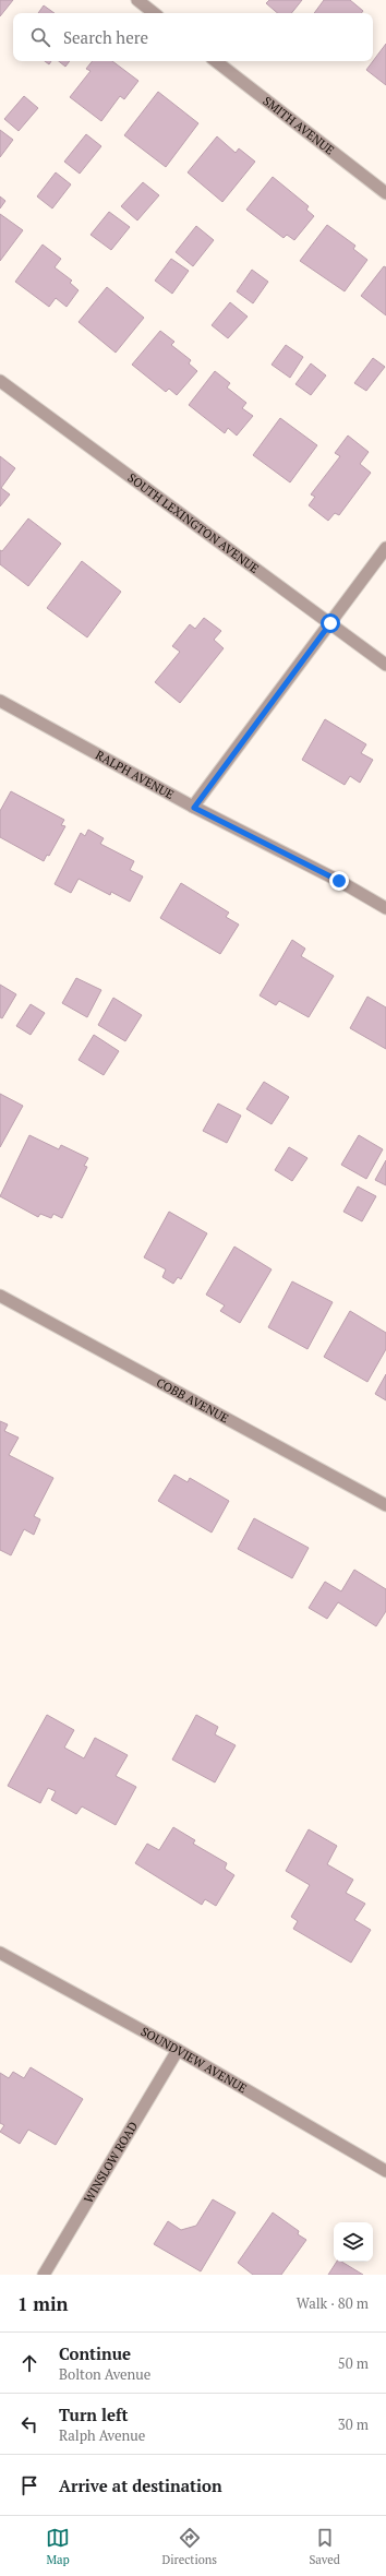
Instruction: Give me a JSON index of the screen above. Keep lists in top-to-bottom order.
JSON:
{
  "streets": {
    "street": [
      "SMITH AVENUE",
      "SOUTH LEXINGTON AVENUE",
      "RALPH AVENUE",
      "COBB AVENUE",
      "SOUNDVIEW AVENUE",
      "WINSLOW ROAD"
    ]
  },
  "crossings": [
    ["SOUNDVIEW AVENUE", "WINSLOW ROAD"]
  ],
  "page": {
    "search": "Search here",
    "heading": ["1 min", "Walk · 80 m"],
    "list": [
      ["Continue", "Bolton Avenue", "50 m"],
      ["Turn left", "Ralph Avenue", "30 m"],
      "Arrive at destination"
    ],
    "nav": ["Map", "Directions", "Saved"]
  }
}
